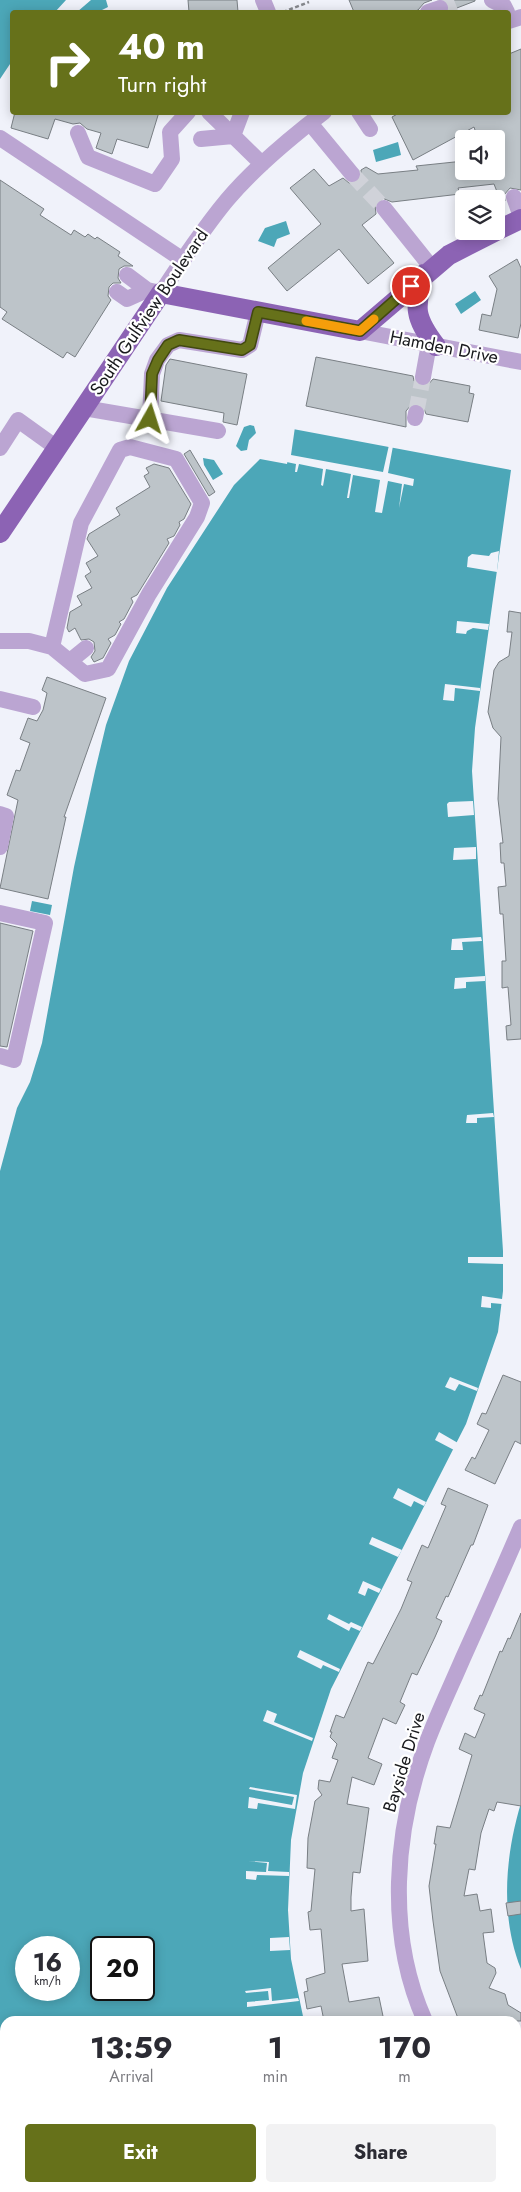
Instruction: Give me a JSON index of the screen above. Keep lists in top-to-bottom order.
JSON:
{
  "streets": {
    "main road": ["South Gulfview Boulevard", "Hamden Drive"],
    "street": ["Bayside Drive"]
  },
  "crossings": [
    ["South Gulfview Boulevard", "Hamden Drive"]
  ],
  "page": {
    "turn": ["40 m", "Turn right"],
    "speed": "16 km/h",
    "limit": "20",
    "eta": [
      "13:59",
      "Arrival",
      "1",
      "min",
      "170",
      "m"
    ],
    "buttons": ["Exit", "Share"]
  }
}
